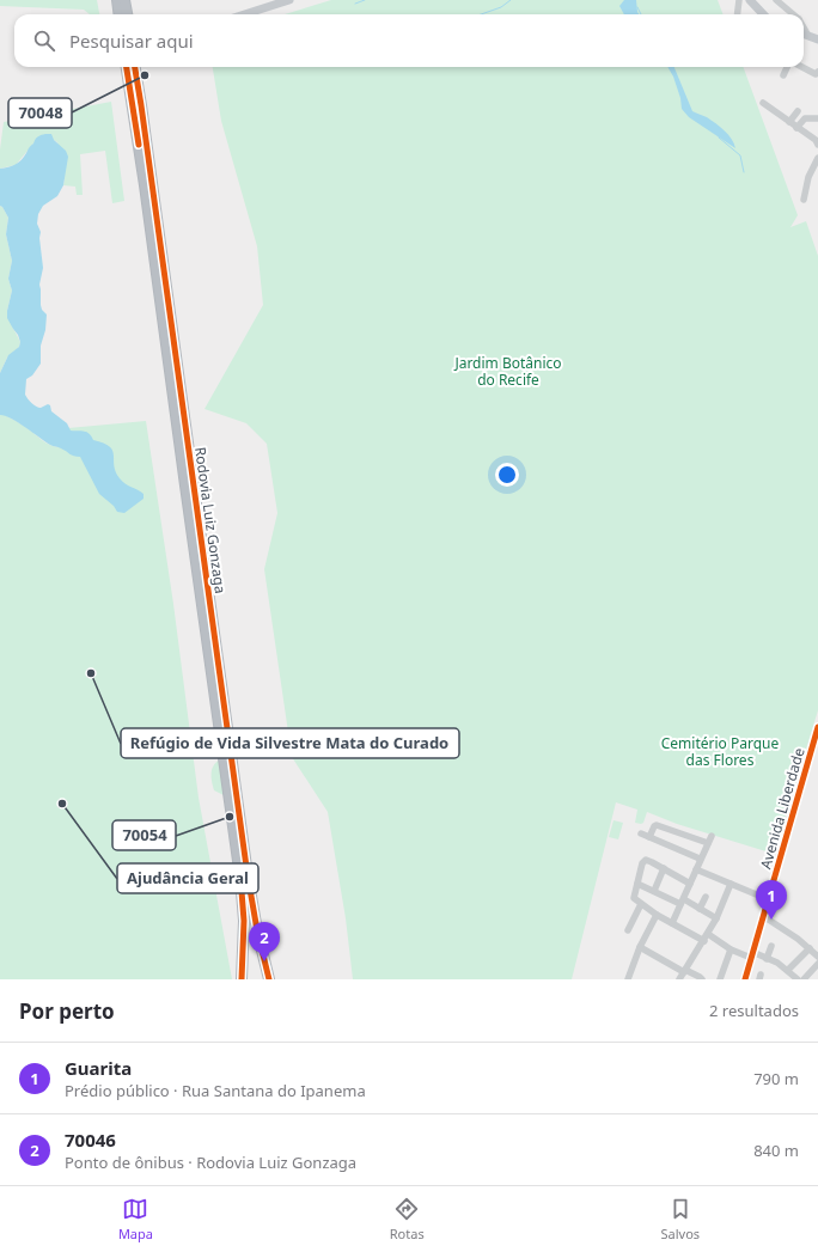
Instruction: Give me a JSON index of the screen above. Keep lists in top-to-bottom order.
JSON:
{
  "streets": {
    "highway": ["Rodovia Luiz Gonzaga"],
    "main road": ["Avenida Liberdade"]
  },
  "parks": ["Jardim Botânico do Recife", "Cemitério Parque das Flores"],
  "places": [
    "70048",
    "Refúgio de Vida Silvestre Mata do Curado",
    "Ajudância Geral",
    "70054"
  ],
  "page": {
    "search": "Pesquisar aqui",
    "pins": ["1", "2"],
    "heading": ["Por perto", "2 resultados"],
    "list": [
      {
        "mark": "1",
        "name": "Guarita",
        "note": "Prédio público · Rua Santana do Ipanema",
        "value": "790 m"
      },
      {
        "mark": "2",
        "name": "70046",
        "note": "Ponto de ônibus · Rodovia Luiz Gonzaga",
        "value": "840 m"
      }
    ],
    "nav": ["Mapa", "Rotas", "Salvos"]
  }
}
